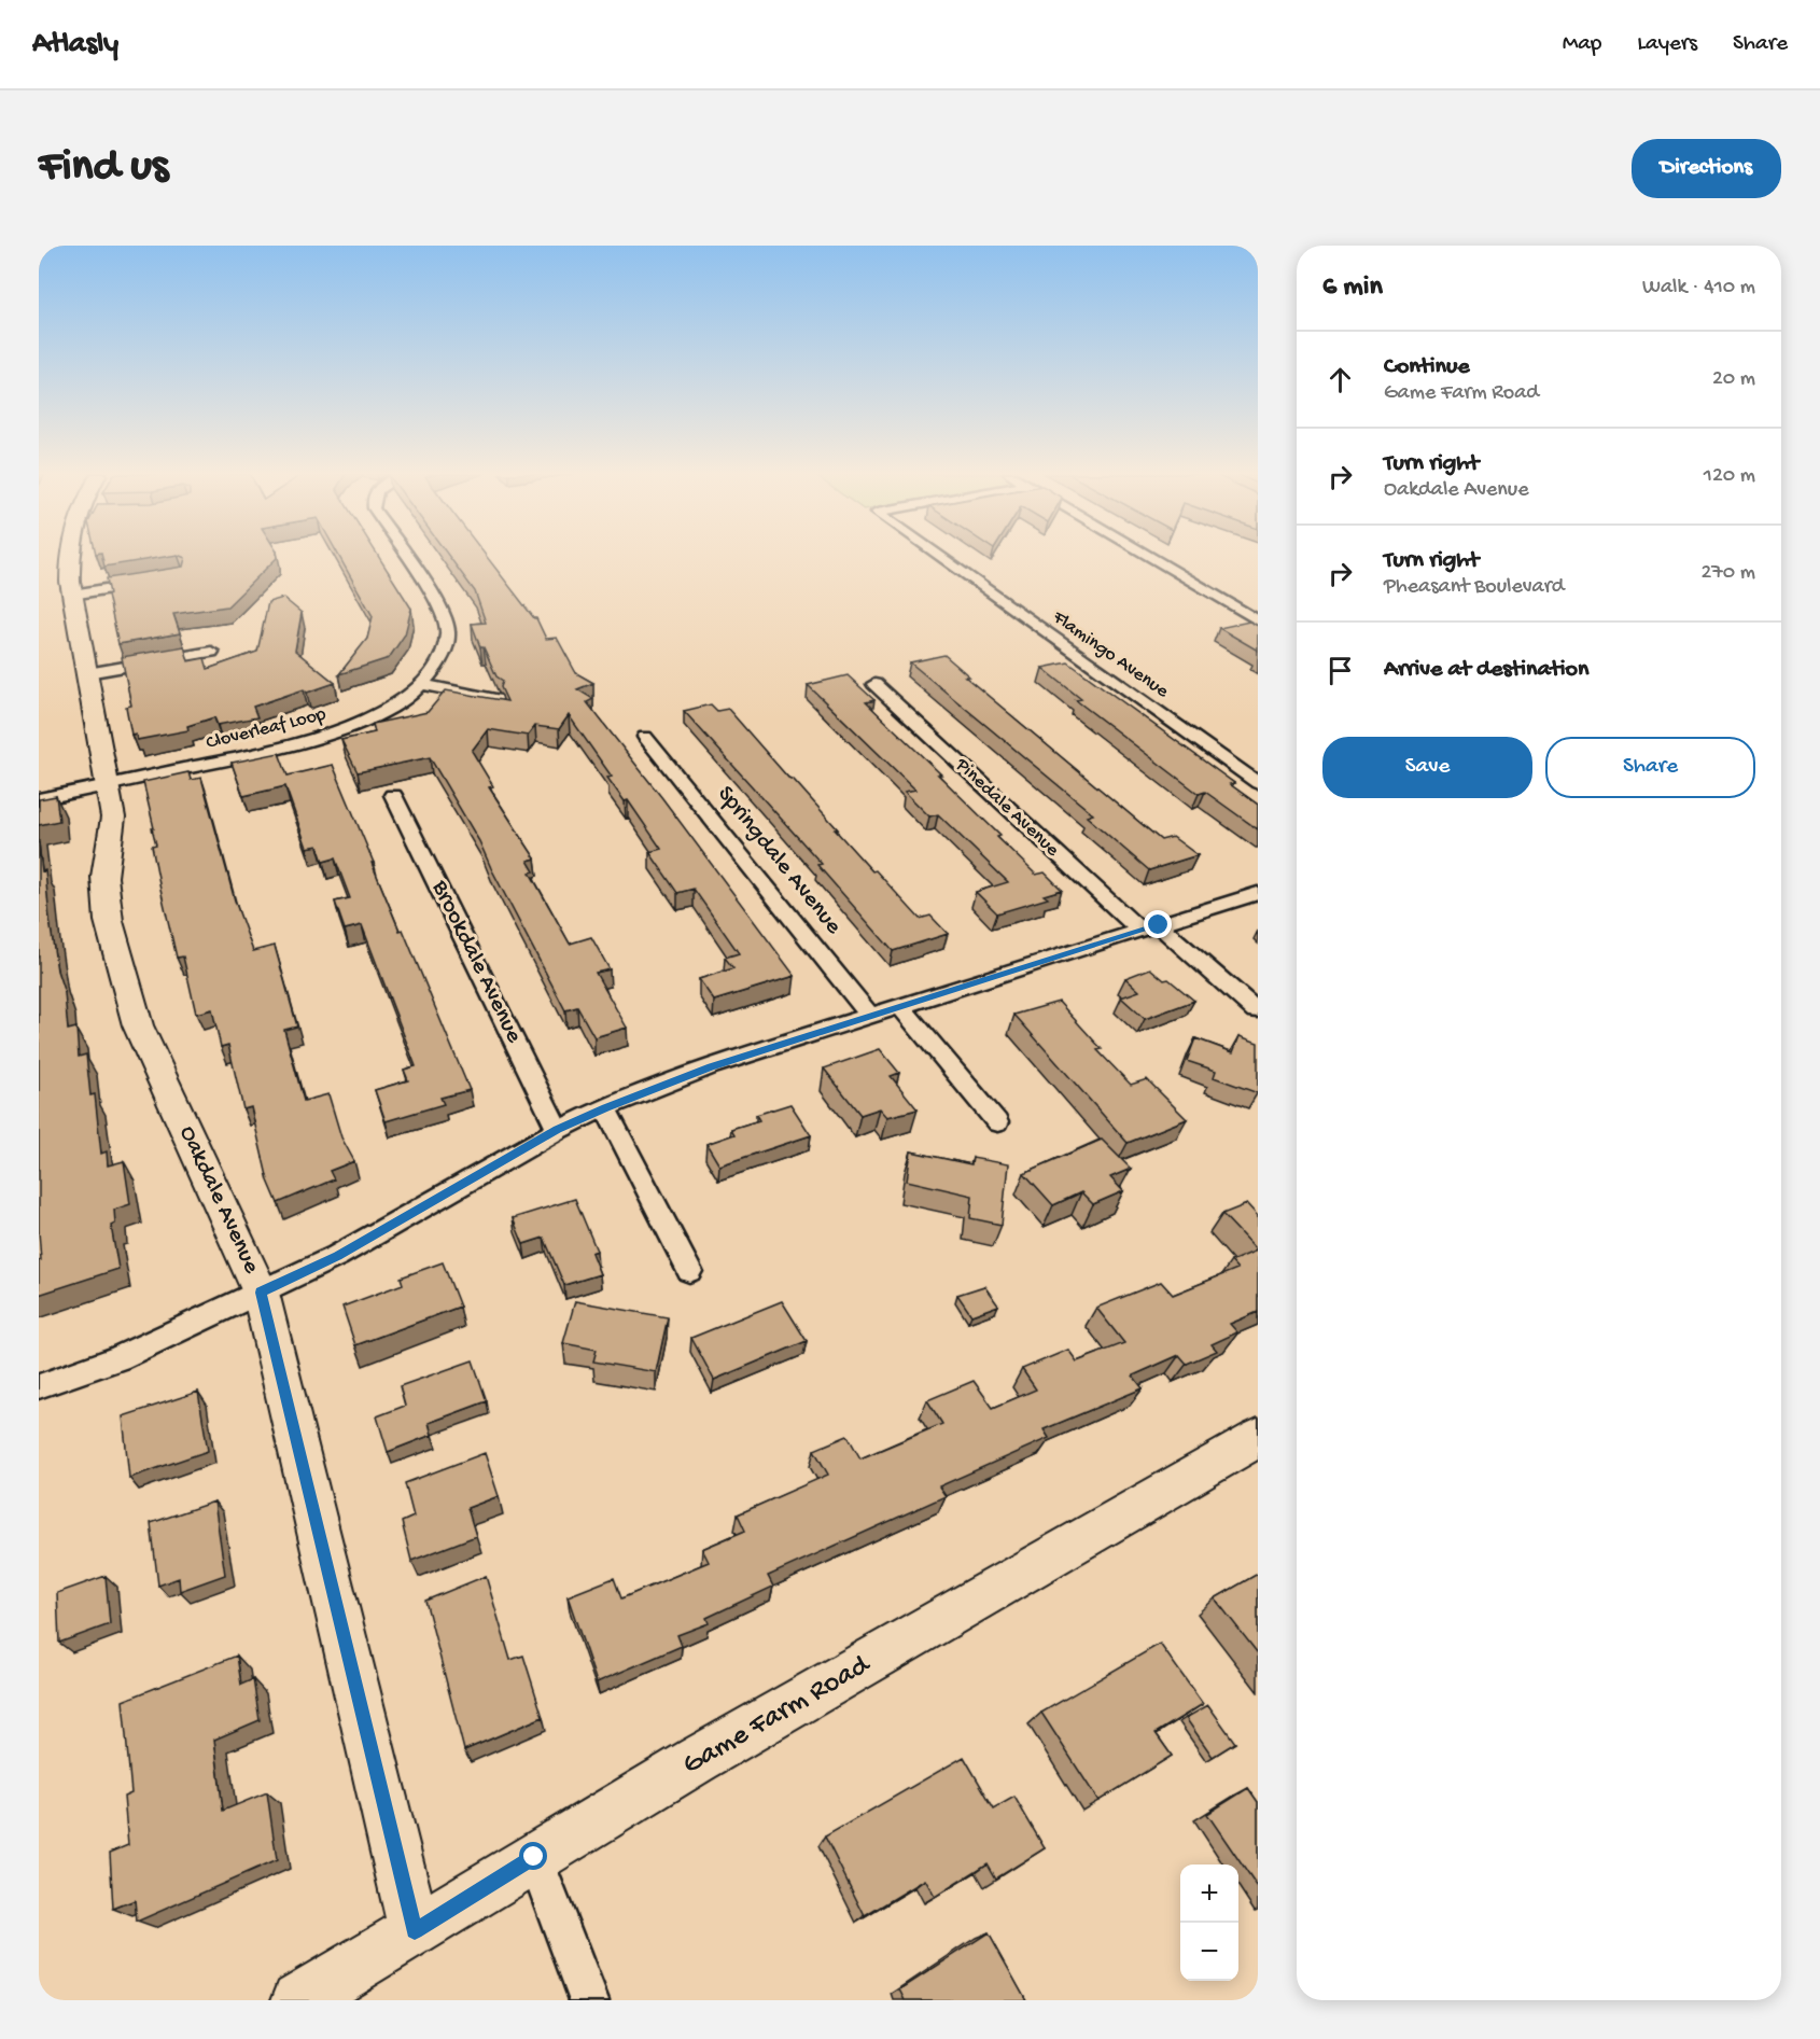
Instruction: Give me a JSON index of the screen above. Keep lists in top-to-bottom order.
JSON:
{
  "streets": {
    "street": [
      "Flamingo Avenue",
      "Cloverleaf Loop",
      "Pinedale Avenue",
      "Springdale Avenue",
      "Brookdale Avenue",
      "Oakdale Avenue",
      "Game Farm Road"
    ]
  },
  "crossings": [
    ["Cloverleaf Loop", "Oakdale Avenue"],
    ["Oakdale Avenue", "Game Farm Road"]
  ],
  "page": {
    "header": "Atlasly",
    "nav": ["Map", "Layers", "Share"],
    "buttons": [
      "Directions",
      ["Save", "Share"]
    ],
    "title": "Find us",
    "heading": ["6 min", "Walk · 410 m"],
    "list": [
      ["Continue", "Game Farm Road", "20 m"],
      ["Turn right", "Oakdale Avenue", "120 m"],
      ["Turn right", "Pheasant Boulevard", "270 m"],
      "Arrive at destination"
    ],
    "map_buttons": ["+", "−"]
  }
}
